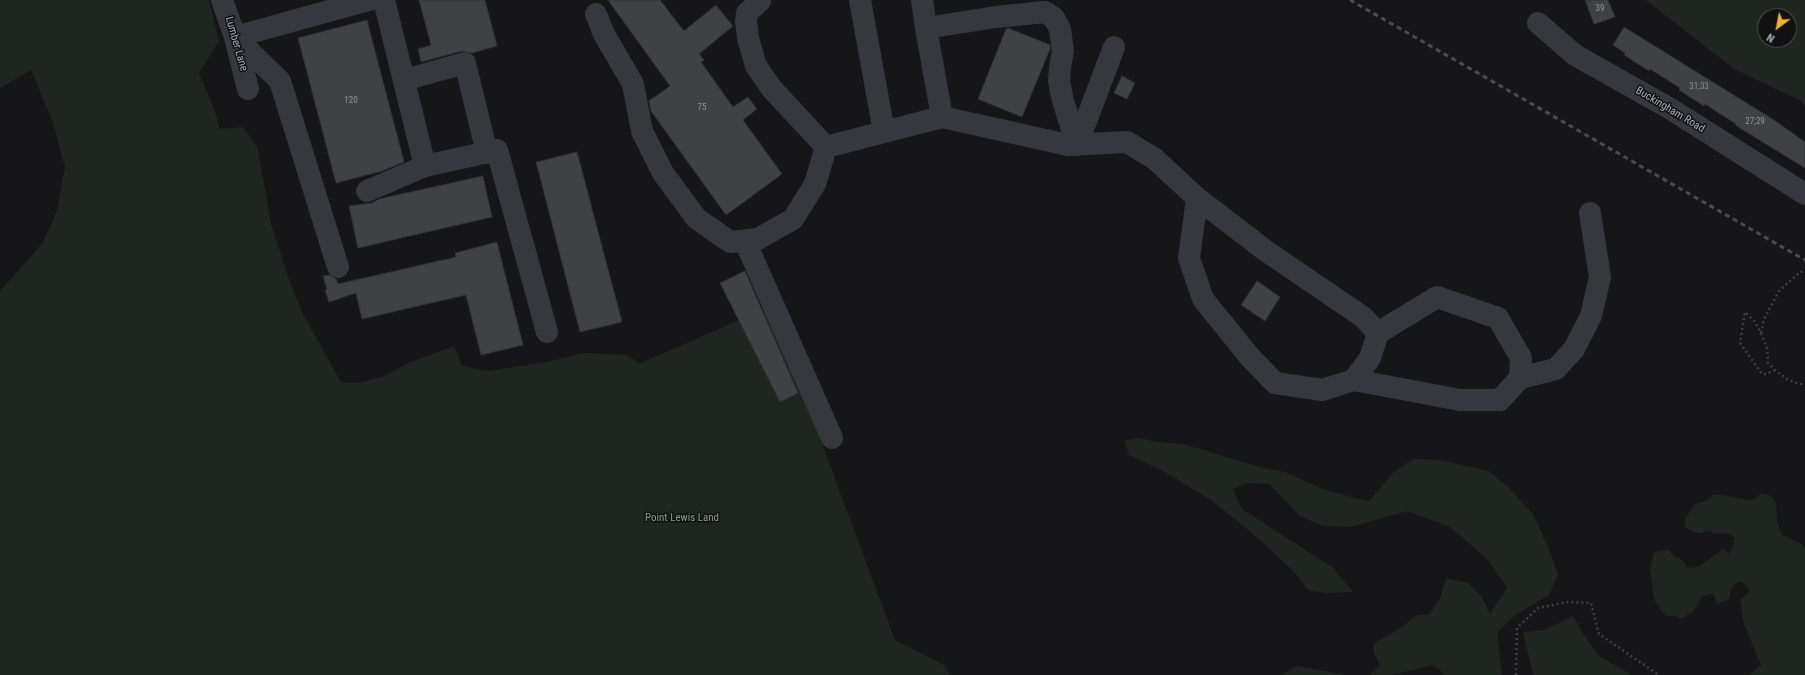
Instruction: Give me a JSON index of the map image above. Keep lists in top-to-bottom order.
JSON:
{
  "streets": {
    "street": ["Lumber Lane", "Buckingham Road"]
  },
  "parks": ["Point Lewis Land"],
  "house_numbers": [
    "39",
    "31;33",
    "120",
    "75",
    "27;29"
  ],
  "north": "bottom left"
}
